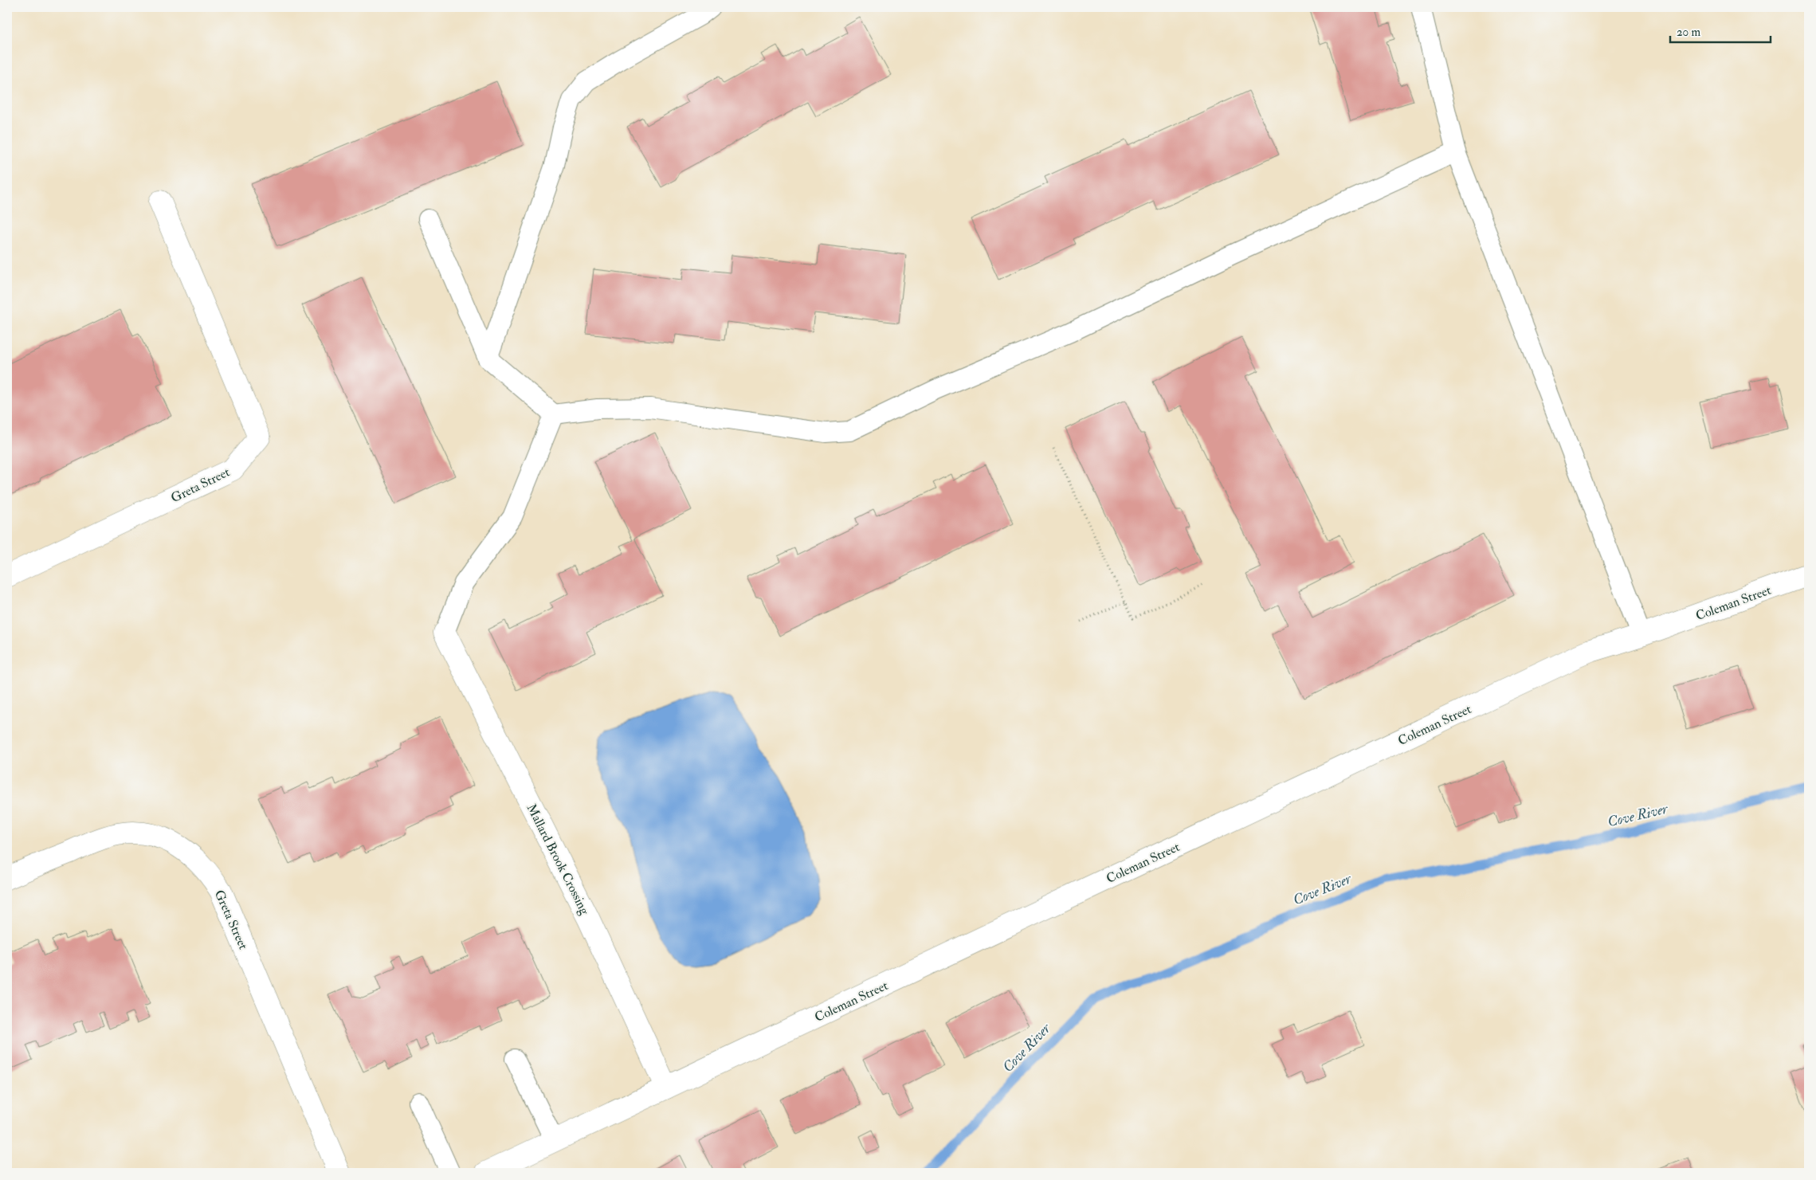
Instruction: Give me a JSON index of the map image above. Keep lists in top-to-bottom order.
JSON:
{
  "streets": {
    "street": ["Greta Street", "Coleman Street", "Mallard Brook Crossing"]
  },
  "crossings": [
    ["Coleman Street", "Mallard Brook Crossing"]
  ],
  "water": ["Cove River"],
  "scale_bar": "20 m"
}
